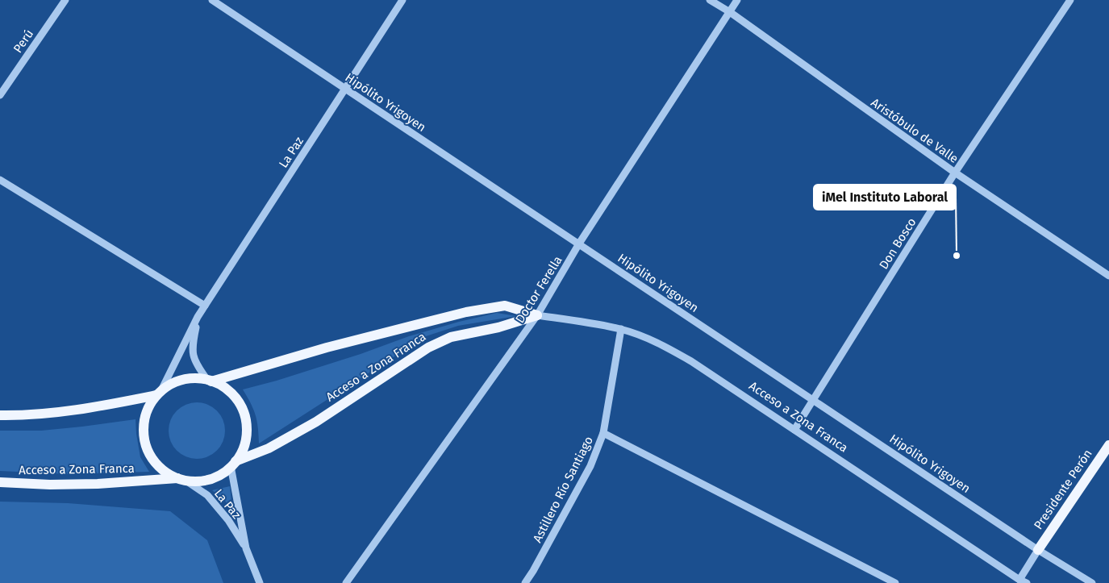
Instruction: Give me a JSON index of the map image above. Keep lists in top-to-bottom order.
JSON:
{
  "streets": {
    "main road": ["Acceso a Zona Franca", "Presidente Perón"],
    "street": [
      "Perú",
      "Hipólito Yrigoyen",
      "Aristóbulo de Valle",
      "La Paz",
      "Don Bosco",
      "Doctor Ferella",
      "Astillero Río Santiago"
    ]
  },
  "crossings": [
    ["Hipólito Yrigoyen", "La Paz"],
    ["Hipólito Yrigoyen", "Don Bosco"],
    ["Hipólito Yrigoyen", "Doctor Ferella"],
    ["Hipólito Yrigoyen", "Presidente Perón"],
    ["Aristóbulo de Valle", "Don Bosco"],
    ["Aristóbulo de Valle", "Doctor Ferella"],
    ["La Paz", "Acceso a Zona Franca"],
    ["Don Bosco", "Acceso a Zona Franca"],
    ["Doctor Ferella", "Acceso a Zona Franca"],
    ["Acceso a Zona Franca", "Astillero Río Santiago"]
  ],
  "places": ["iMel Instituto Laboral"]
}
